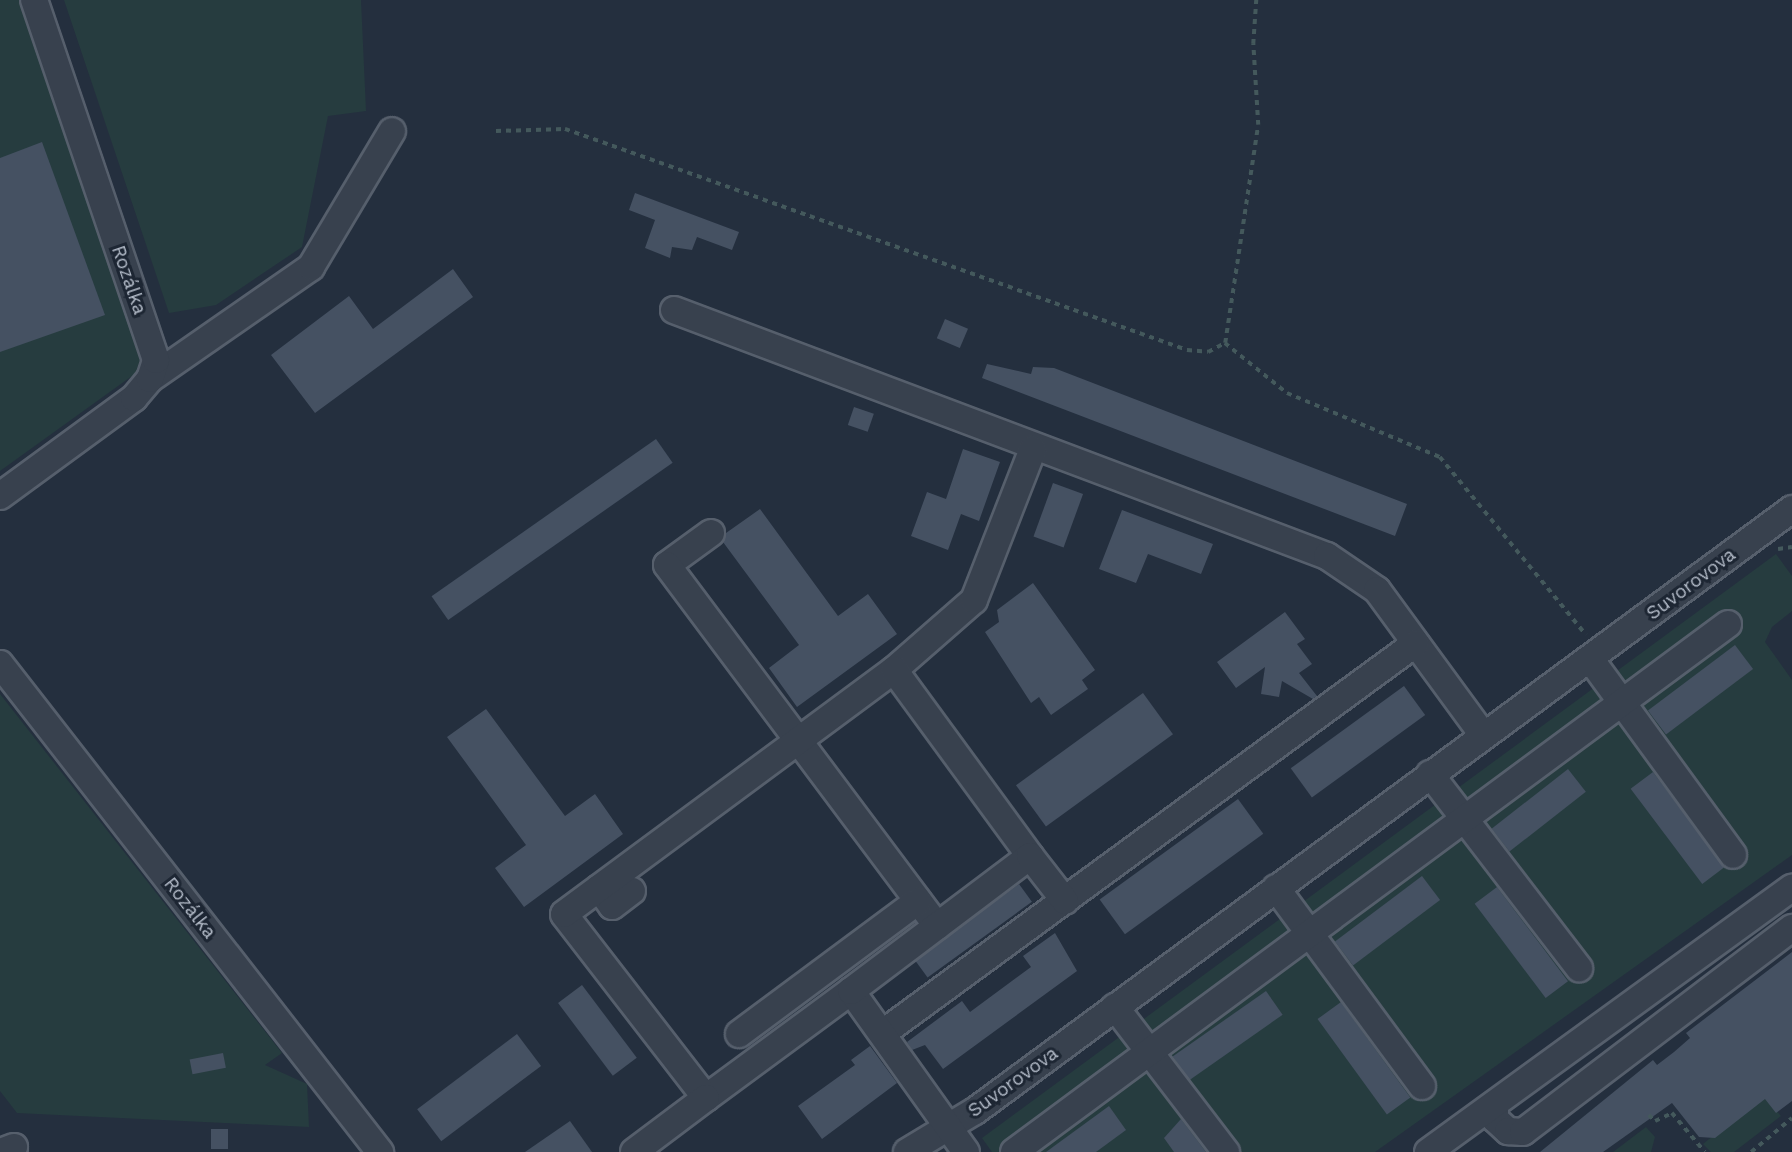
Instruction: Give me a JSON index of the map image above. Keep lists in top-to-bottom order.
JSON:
{
  "streets": {
    "street": ["Rozálka", "Suvorovova"]
  }
}
